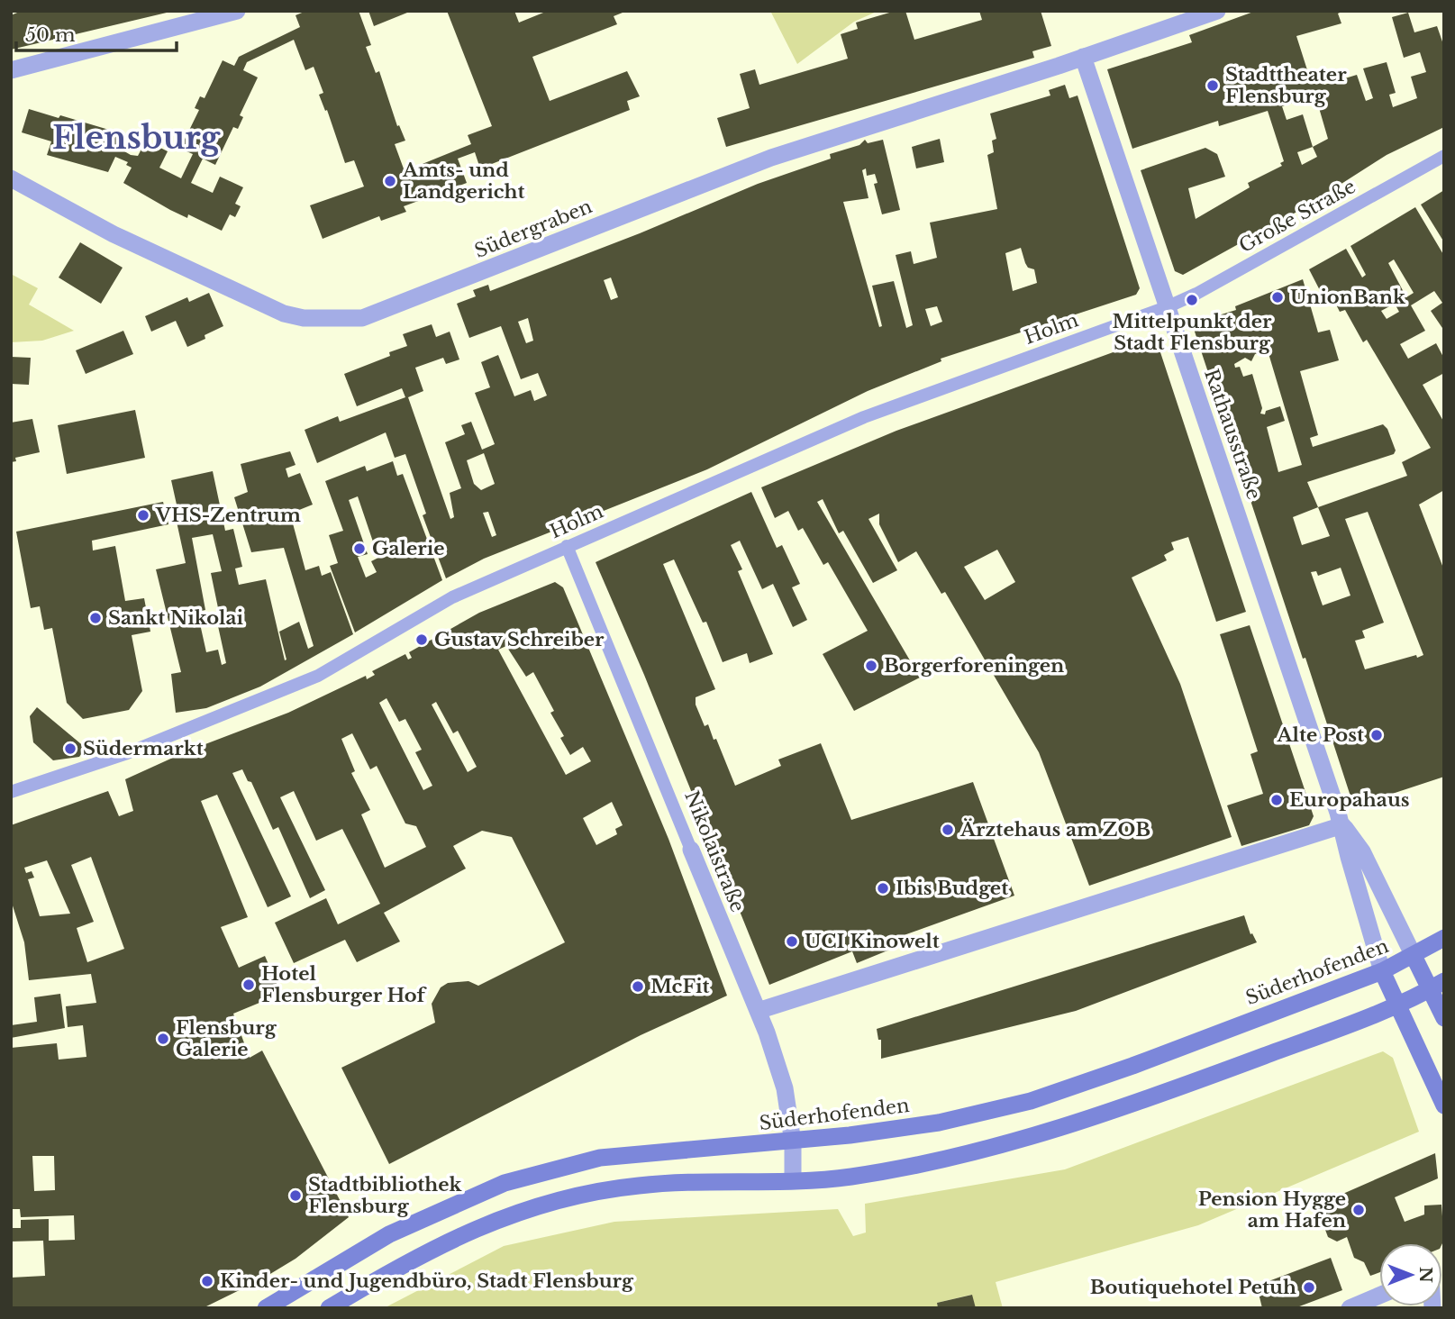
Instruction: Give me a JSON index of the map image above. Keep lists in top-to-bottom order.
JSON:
{
  "streets": {
    "main road": ["Süderhofenden"],
    "street": [
      "Große Straße",
      "Südergraben",
      "Holm",
      "Rathausstraße",
      "Nikolaistraße"
    ]
  },
  "crossings": [
    ["Große Straße", "Holm"],
    ["Große Straße", "Rathausstraße"],
    ["Südergraben", "Rathausstraße"],
    ["Holm", "Rathausstraße"],
    ["Holm", "Nikolaistraße"],
    ["Rathausstraße", "Süderhofenden"],
    ["Nikolaistraße", "Süderhofenden"]
  ],
  "districts": ["Flensburg"],
  "places": [
    "Stadttheater Flensburg",
    "Amts- und Landgericht",
    "UnionBank",
    "Mittelpunkt der Stadt Flensburg",
    "VHS-Zentrum",
    "Galerie",
    "Sankt Nikolai",
    "Gustav Schreiber",
    "Borgerforeningen",
    "Alte Post",
    "Südermarkt",
    "Europahaus",
    "Ärztehaus am ZOB",
    "Ibis Budget",
    "UCI Kinowelt",
    "Hotel Flensburger Hof",
    "McFit",
    "Flensburg Galerie",
    "Stadtbibliothek Flensburg",
    "Pension Hygge am Hafen",
    "Kinder- und Jugendbüro, Stadt Flensburg",
    "Boutiquehotel Petuh"
  ],
  "scale_bar": "50 m",
  "north": "right"
}
